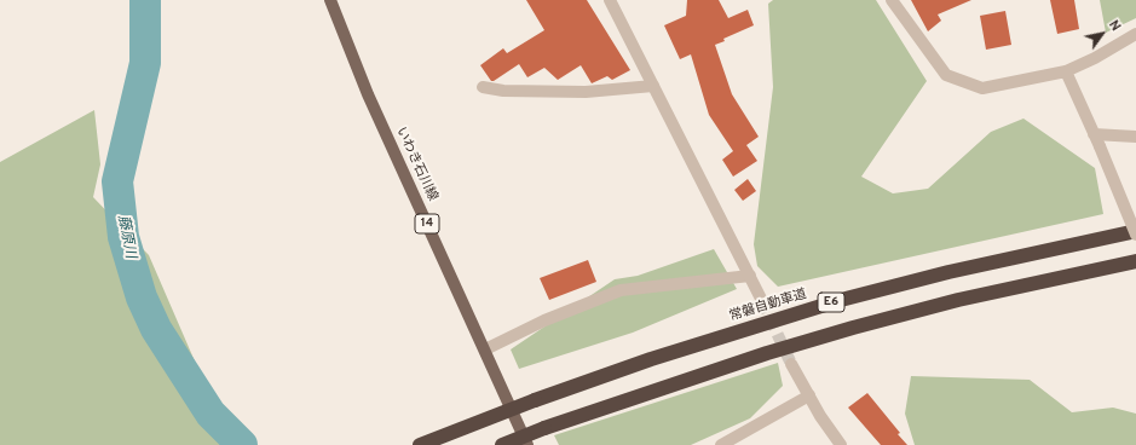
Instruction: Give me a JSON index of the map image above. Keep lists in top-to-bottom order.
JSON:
{
  "streets": {
    "highway": ["E6", "常磐自動車道"],
    "main road": ["いわき石川線", "14"]
  },
  "water": ["藤原川"],
  "north": "top right"
}
